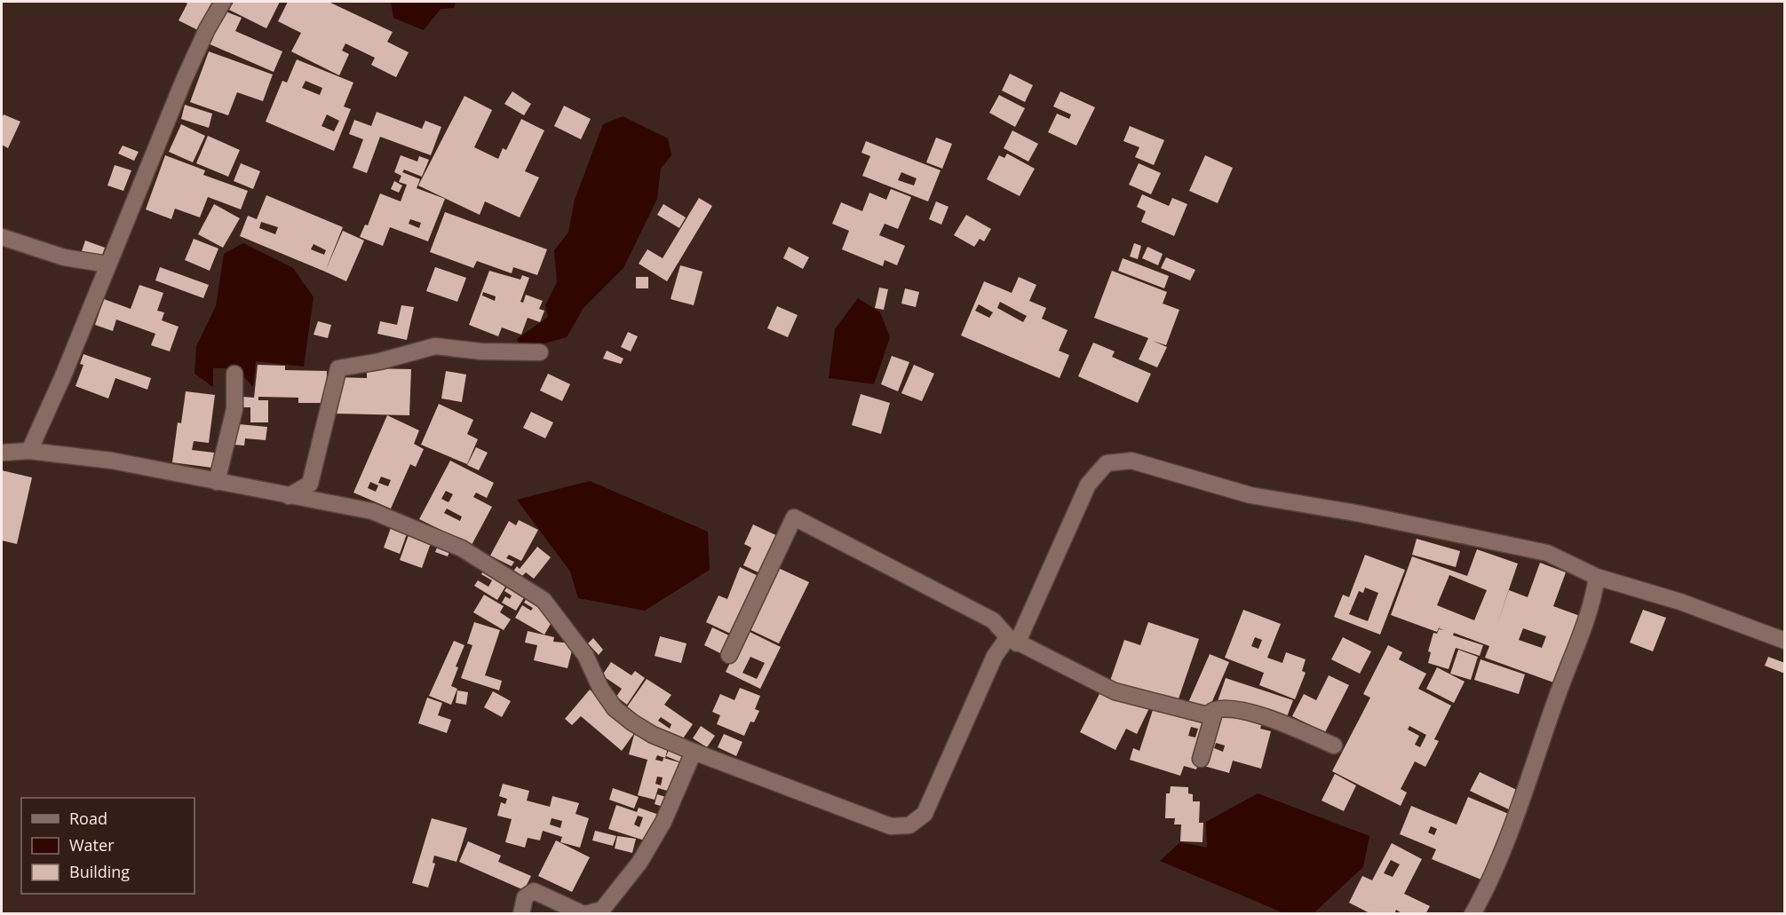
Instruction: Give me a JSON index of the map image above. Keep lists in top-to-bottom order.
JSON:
{
  "legend": ["Road", "Water", "Building"]
}
